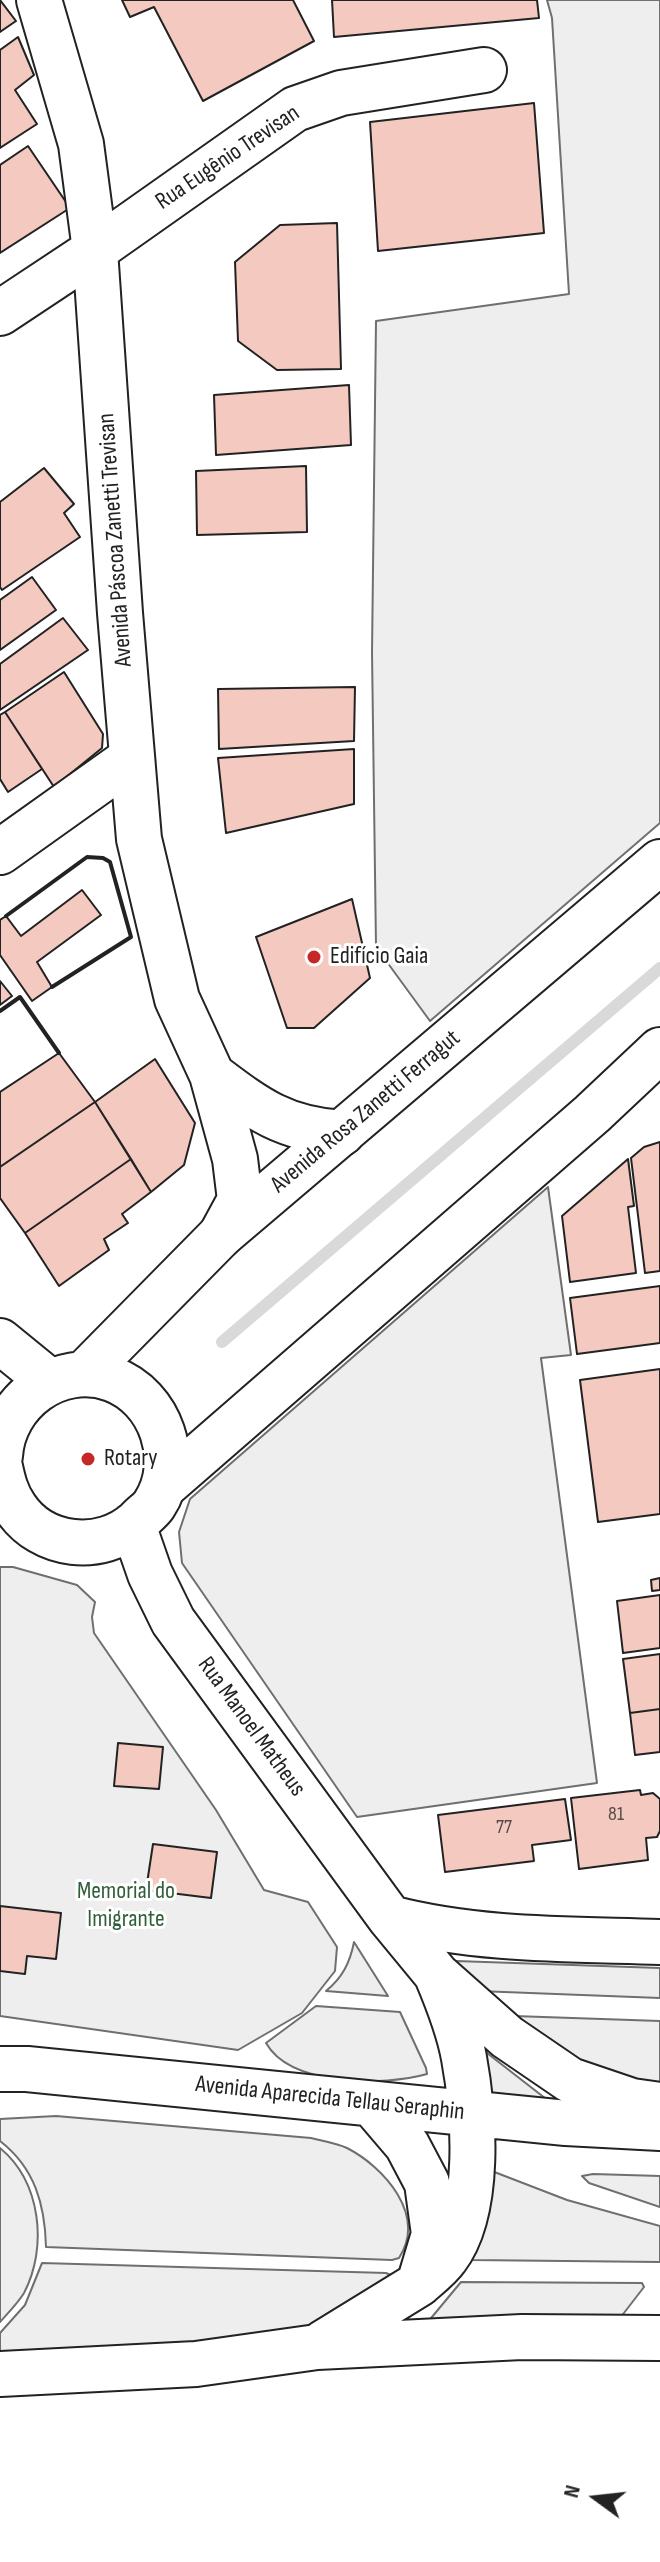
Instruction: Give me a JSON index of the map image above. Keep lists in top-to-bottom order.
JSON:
{
  "streets": {
    "main road": [
      "Rua Eugênio Trevisan",
      "Avenida Páscoa Zanetti Trevisan",
      "Avenida Rosa Zanetti Ferragut",
      "Rua Manoel Matheus",
      "Avenida Aparecida Tellau Seraphin"
    ]
  },
  "crossings": [
    ["Rua Eugênio Trevisan", "Avenida Páscoa Zanetti Trevisan"],
    ["Avenida Páscoa Zanetti Trevisan", "Avenida Rosa Zanetti Ferragut"]
  ],
  "parks": ["Memorial do Imigrante"],
  "places": ["Edifício Gaia", "Rotary"],
  "house_numbers": ["81", "77"],
  "north": "left"
}
